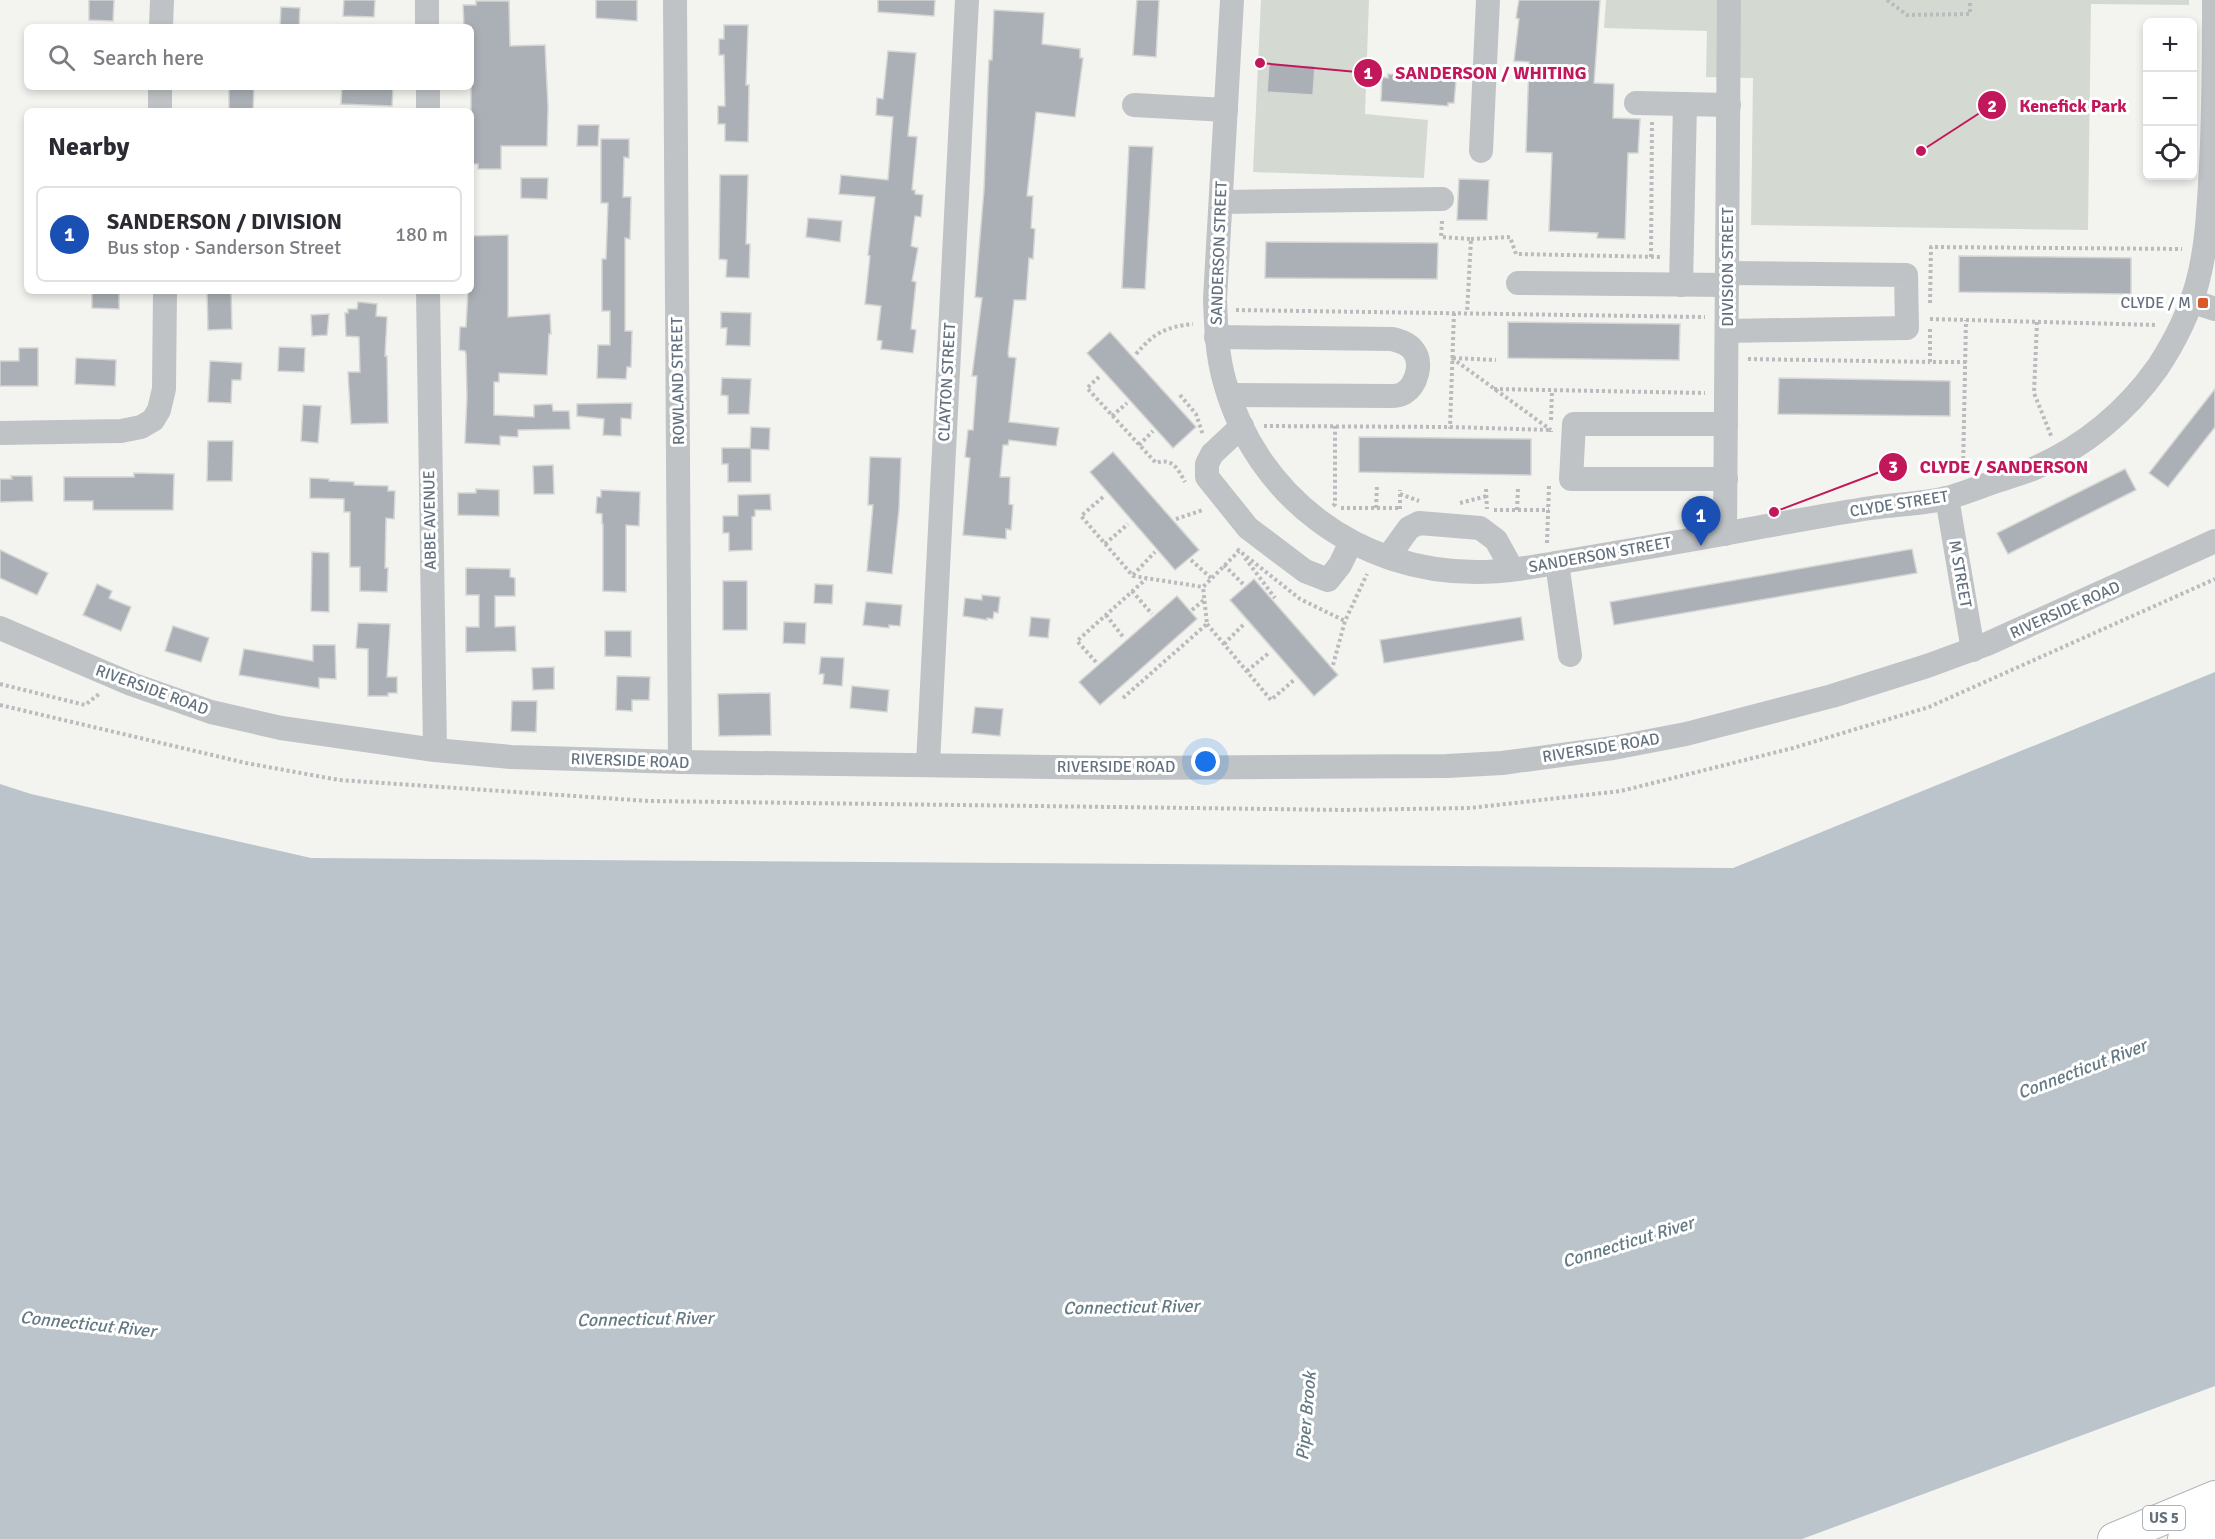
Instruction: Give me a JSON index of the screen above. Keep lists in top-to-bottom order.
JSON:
{
  "streets": {
    "main road": ["US 5"],
    "street": [
      "SANDERSON STREET",
      "DIVISION STREET",
      "ROWLAND STREET",
      "CLAYTON STREET",
      "CLYDE STREET",
      "ABBE AVENUE",
      "M STREET",
      "RIVERSIDE ROAD"
    ]
  },
  "crossings": [
    ["SANDERSON STREET", "DIVISION STREET"],
    ["SANDERSON STREET", "CLYDE STREET"],
    ["DIVISION STREET", "CLYDE STREET"],
    ["ROWLAND STREET", "RIVERSIDE ROAD"],
    ["CLAYTON STREET", "RIVERSIDE ROAD"],
    ["CLYDE STREET", "M STREET"],
    ["ABBE AVENUE", "RIVERSIDE ROAD"],
    ["M STREET", "RIVERSIDE ROAD"]
  ],
  "water": ["Connecticut River", "Piper Brook"],
  "places": {
    "other": ["SANDERSON / WHITING", "Kenefick Park", "CLYDE / SANDERSON"],
    "transit": ["CLYDE / M"]
  },
  "page": {
    "map_buttons": ["+", "−"],
    "search": "Search here",
    "heading": "Nearby",
    "list": [
      {
        "mark": "1",
        "name": "SANDERSON / DIVISION",
        "note": "Bus stop · Sanderson Street",
        "value": "180 m"
      }
    ],
    "pins": "1"
  }
}
